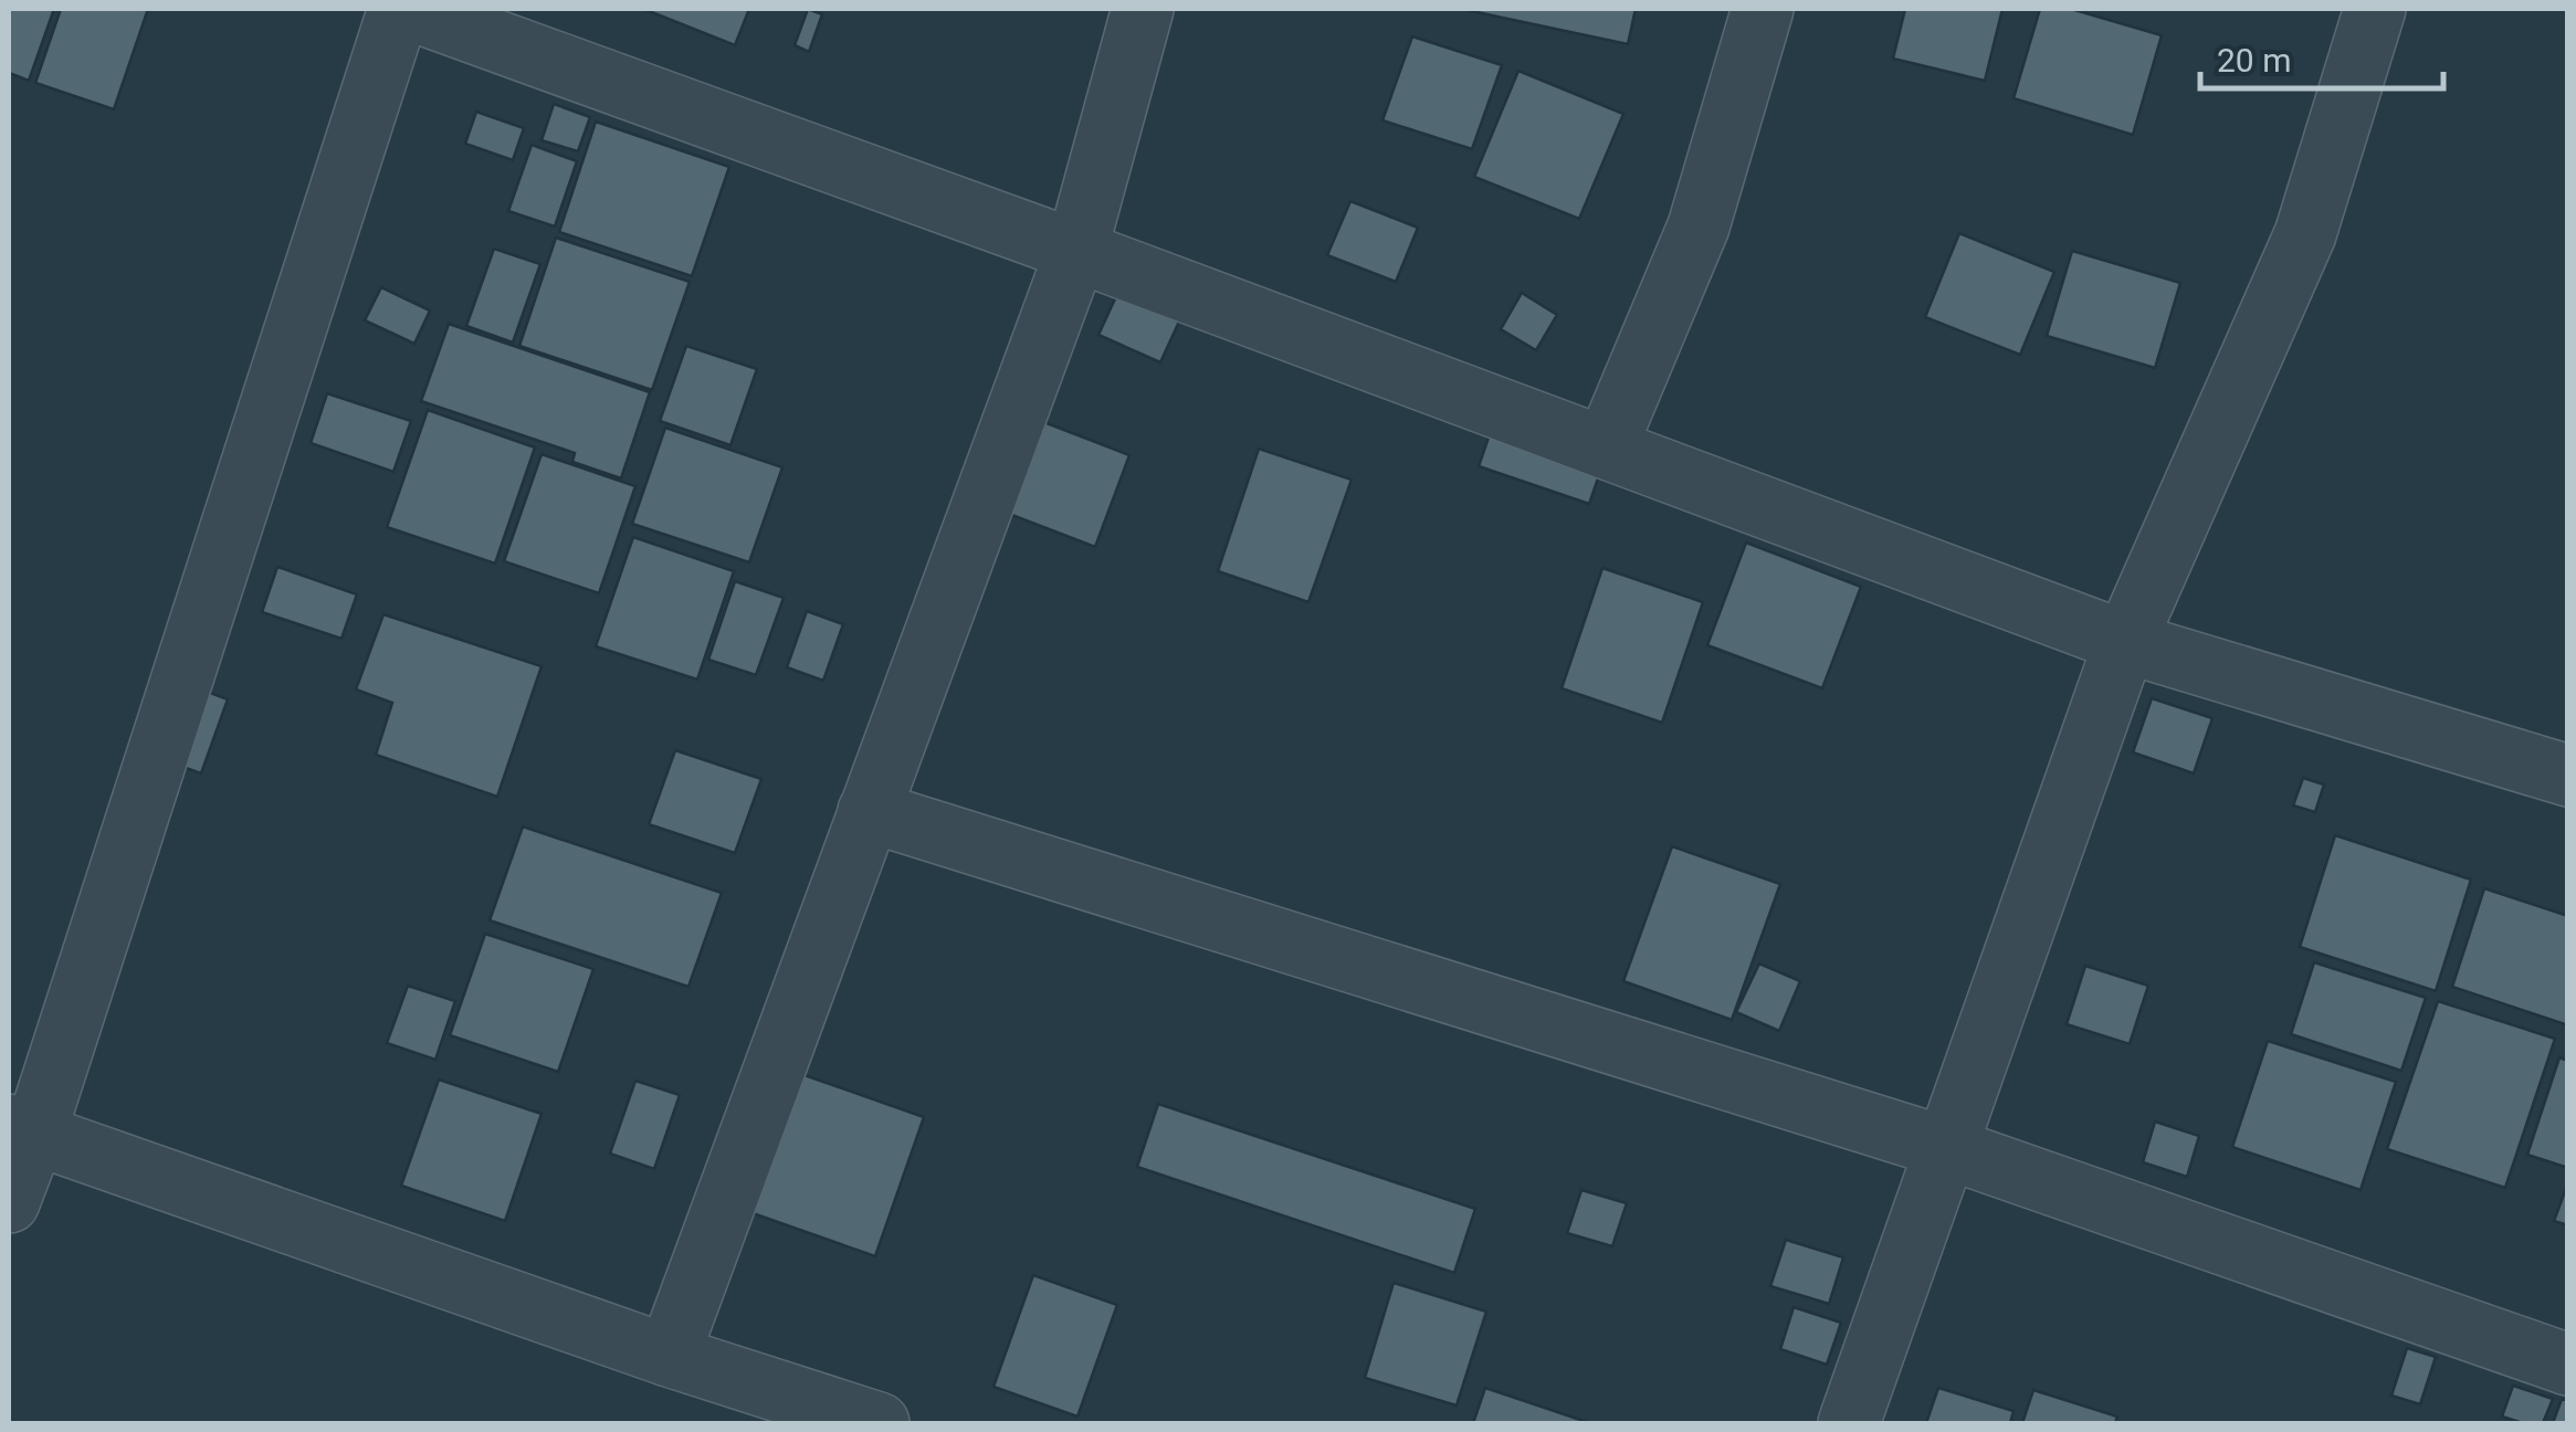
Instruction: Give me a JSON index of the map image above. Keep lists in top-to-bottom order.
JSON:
{
  "scale_bar": "20 m"
}
